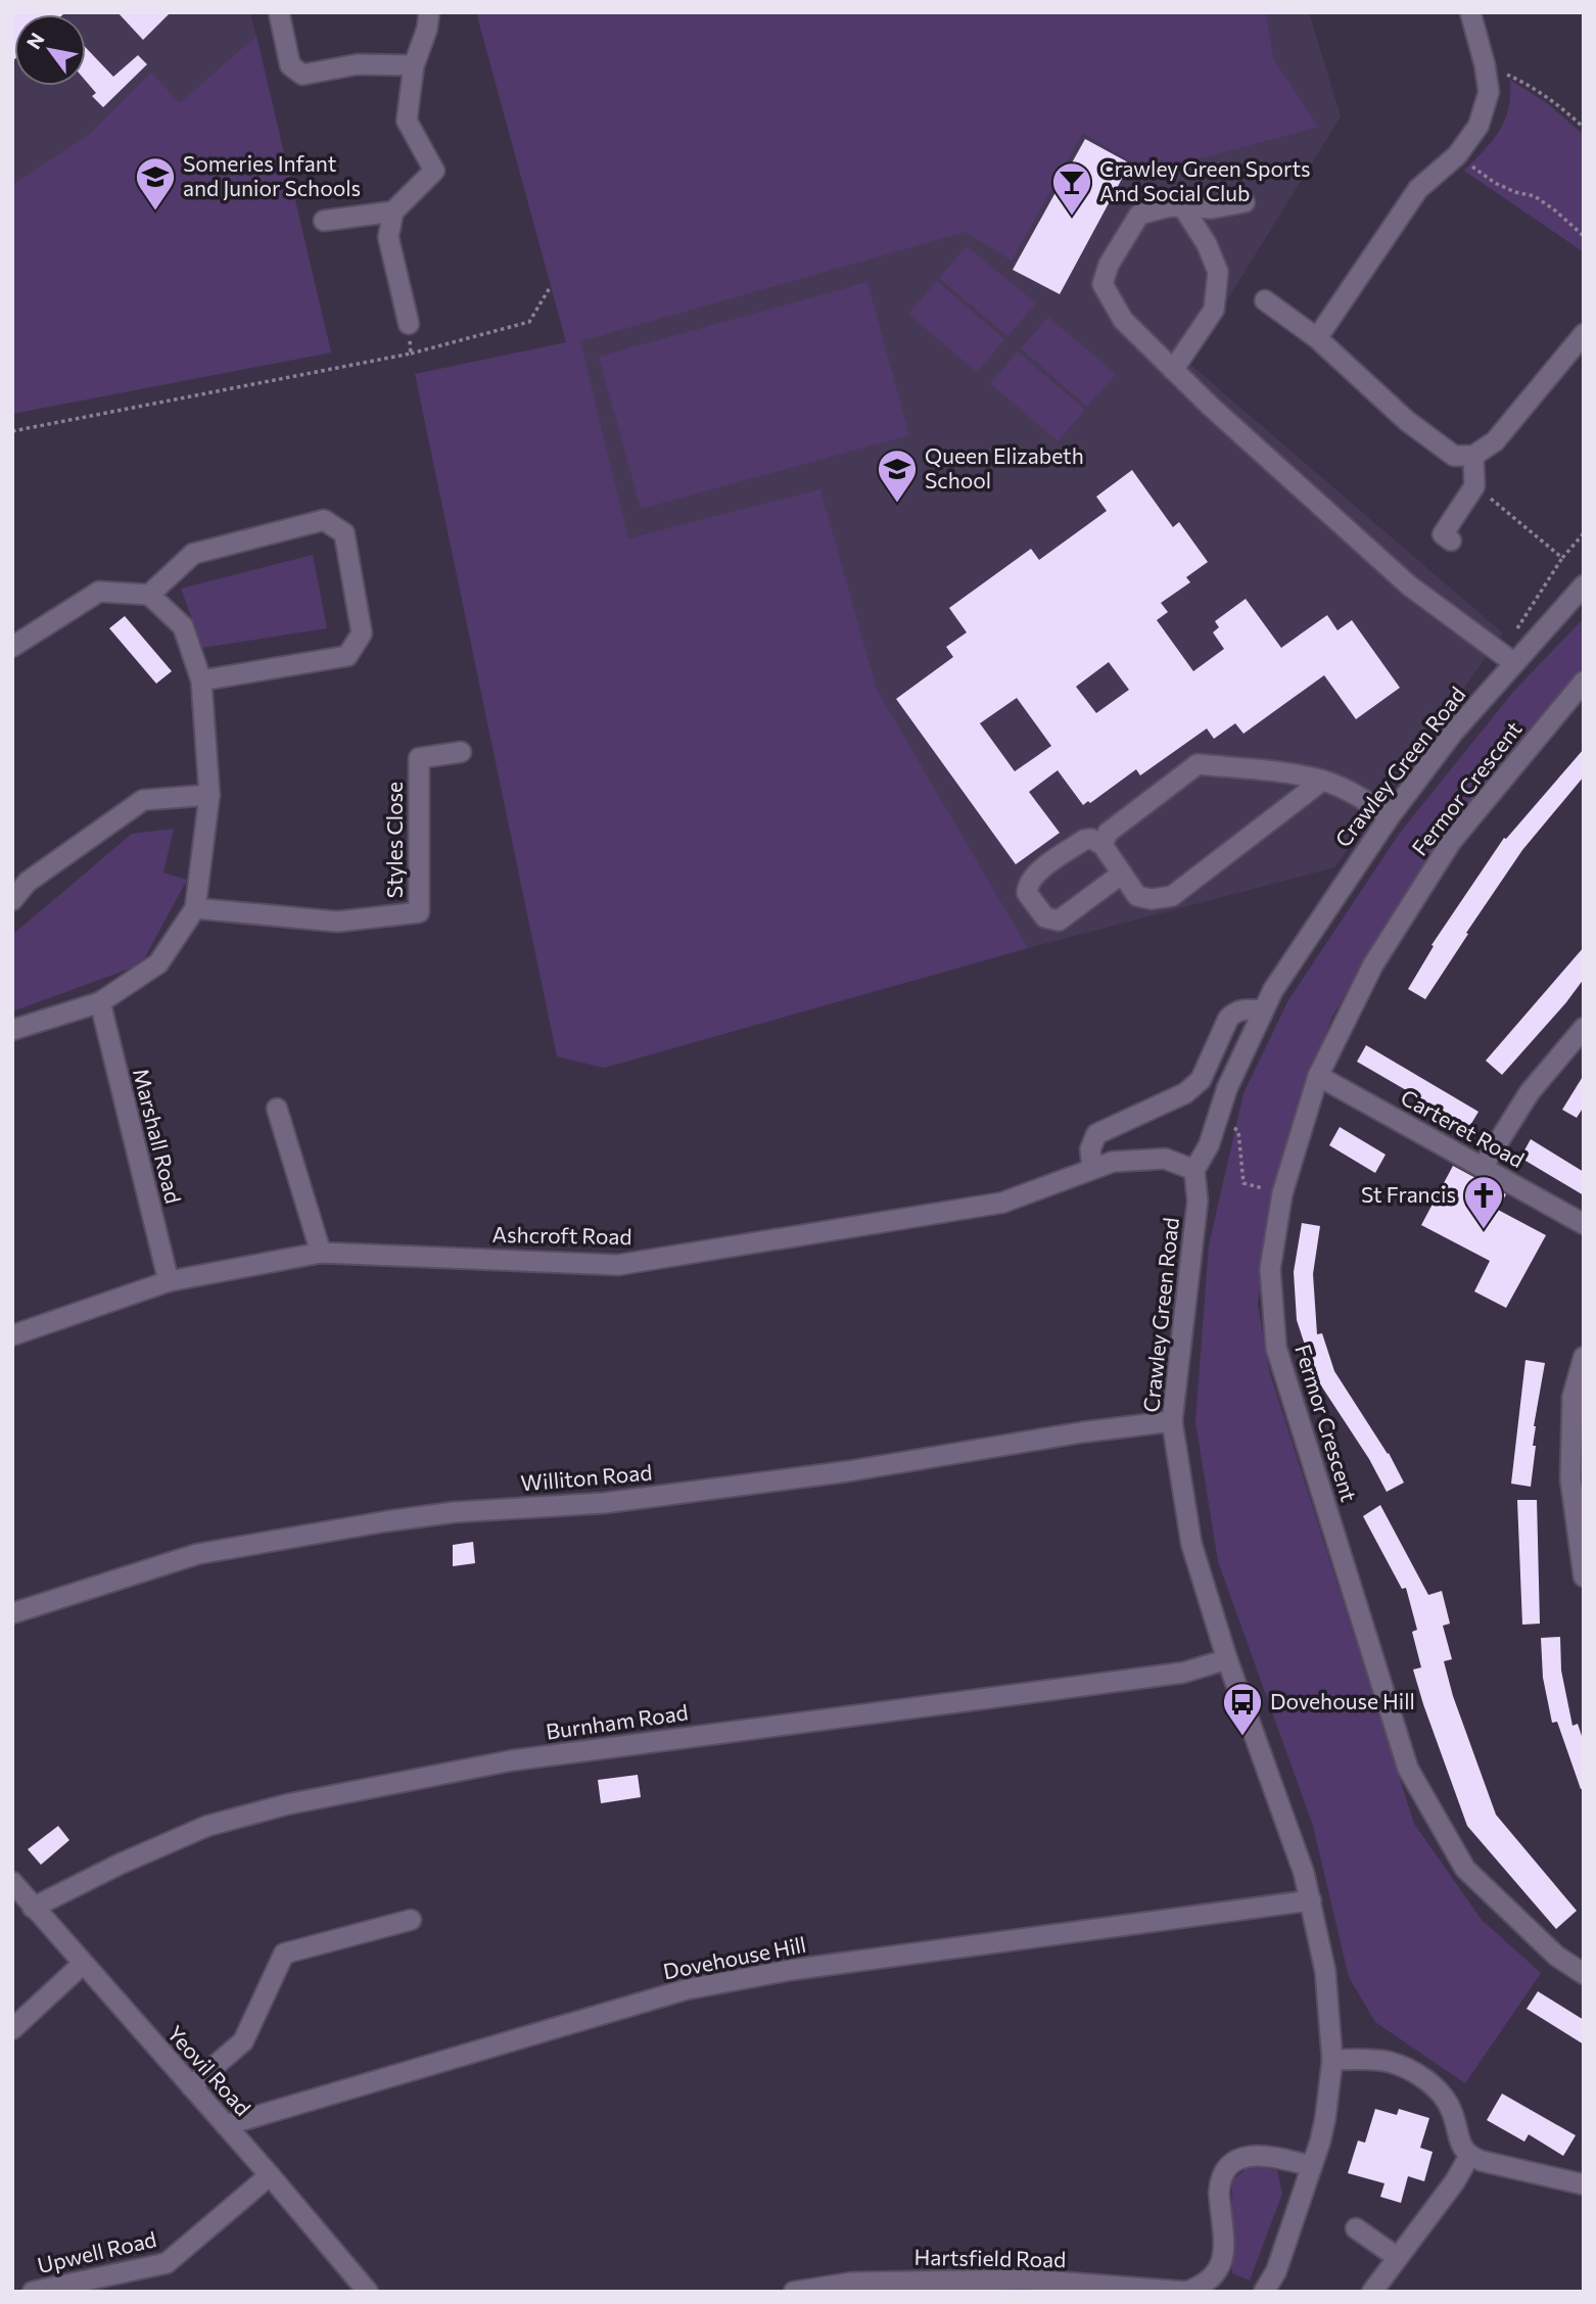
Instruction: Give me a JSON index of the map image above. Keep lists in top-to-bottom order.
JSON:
{
  "streets": {
    "street": [
      "Crawley Green Road",
      "Fermor Crescent",
      "Styles Close",
      "Carteret Road",
      "Marshall Road",
      "Ashcroft Road",
      "Williton Road",
      "Burnham Road",
      "Dovehouse Hill",
      "Yeovil Road",
      "Upwell Road",
      "Hartsfield Road"
    ]
  },
  "crossings": [
    ["Crawley Green Road", "Ashcroft Road"],
    ["Crawley Green Road", "Williton Road"],
    ["Crawley Green Road", "Burnham Road"],
    ["Crawley Green Road", "Dovehouse Hill"],
    ["Crawley Green Road", "Hartsfield Road"],
    ["Fermor Crescent", "Carteret Road"],
    ["Marshall Road", "Ashcroft Road"],
    ["Burnham Road", "Yeovil Road"],
    ["Dovehouse Hill", "Yeovil Road"],
    ["Yeovil Road", "Upwell Road"]
  ],
  "places": {
    "school or university": ["Someries Infant and Junior Schools", "Queen Elizabeth School"],
    "bar": ["Crawley Green Sports And Social Club"],
    "church": ["St Francis"],
    "bus stop": ["Dovehouse Hill"]
  },
  "north": "top left"
}
